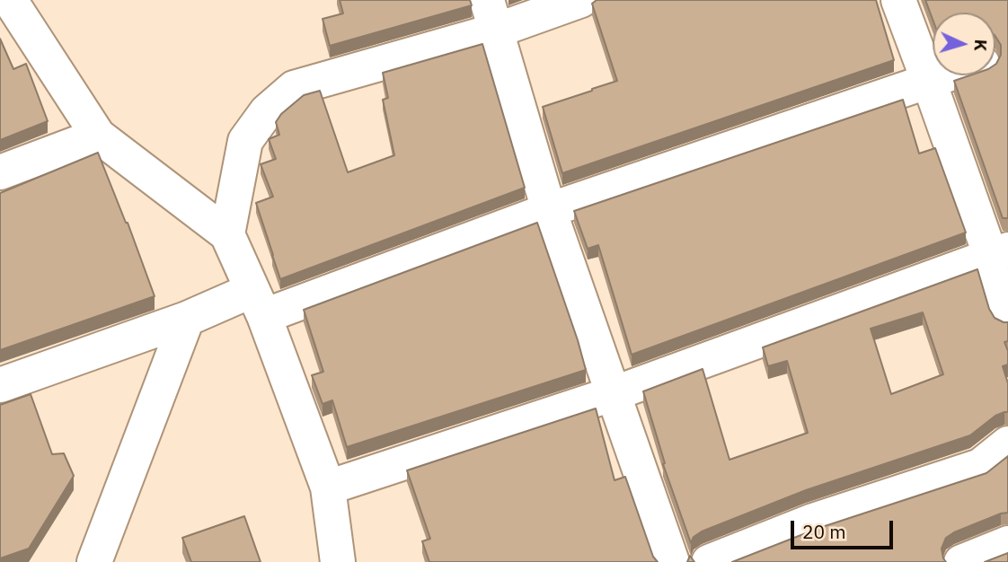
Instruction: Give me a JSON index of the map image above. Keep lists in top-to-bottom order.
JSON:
{
  "scale_bar": "20 m",
  "north": "right"
}
